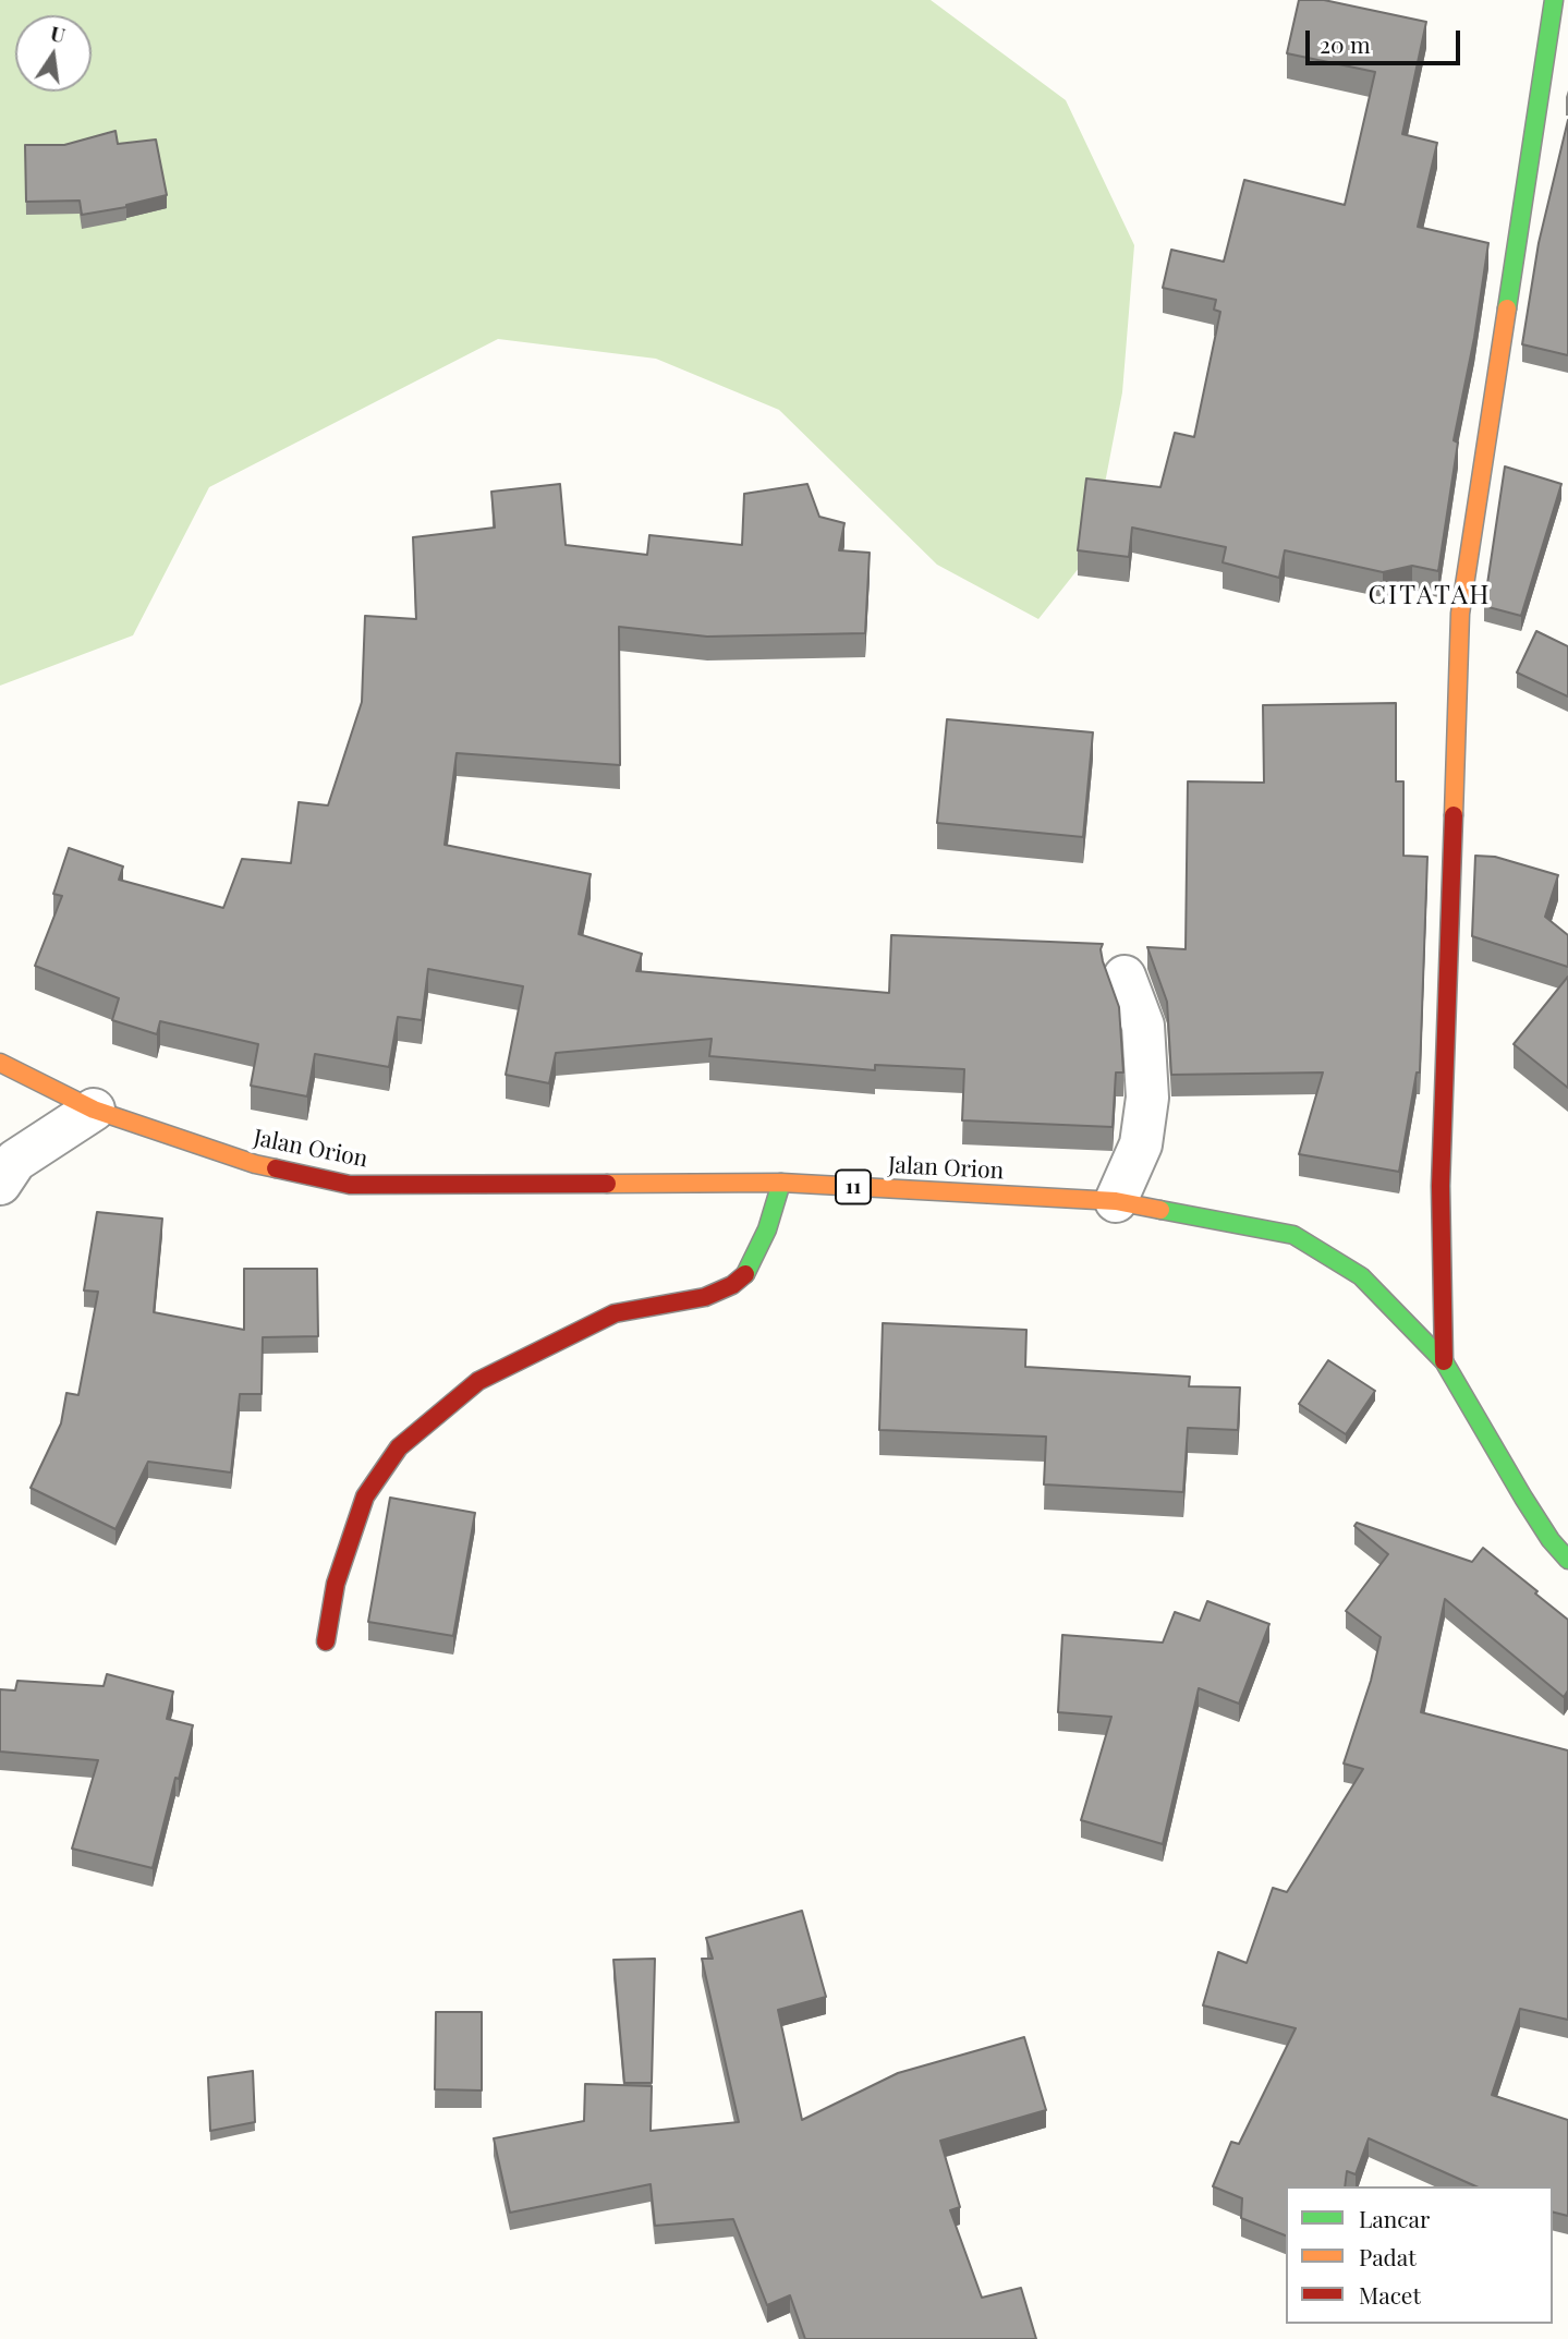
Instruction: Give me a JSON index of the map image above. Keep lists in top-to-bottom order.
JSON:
{
  "streets": {
    "main road": ["Jalan Orion", "11"]
  },
  "districts": ["CITATAH"],
  "legend": ["Lancar", "Padat", "Macet"],
  "scale_bar": "20 m",
  "north": "top"
}
